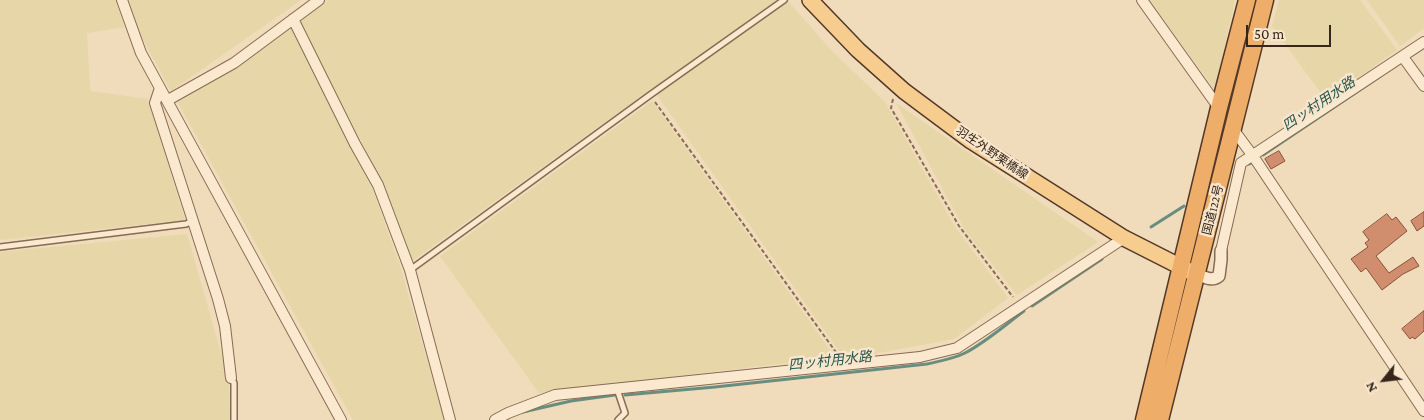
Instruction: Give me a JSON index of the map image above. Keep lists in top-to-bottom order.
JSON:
{
  "streets": {
    "highway": ["国道122号"],
    "main road": ["羽生外野栗橋線"]
  },
  "crossings": [
    ["羽生外野栗橋線", "国道122号"]
  ],
  "water": ["四ッ村用水路"],
  "scale_bar": "50 m",
  "north": "bottom left"
}
